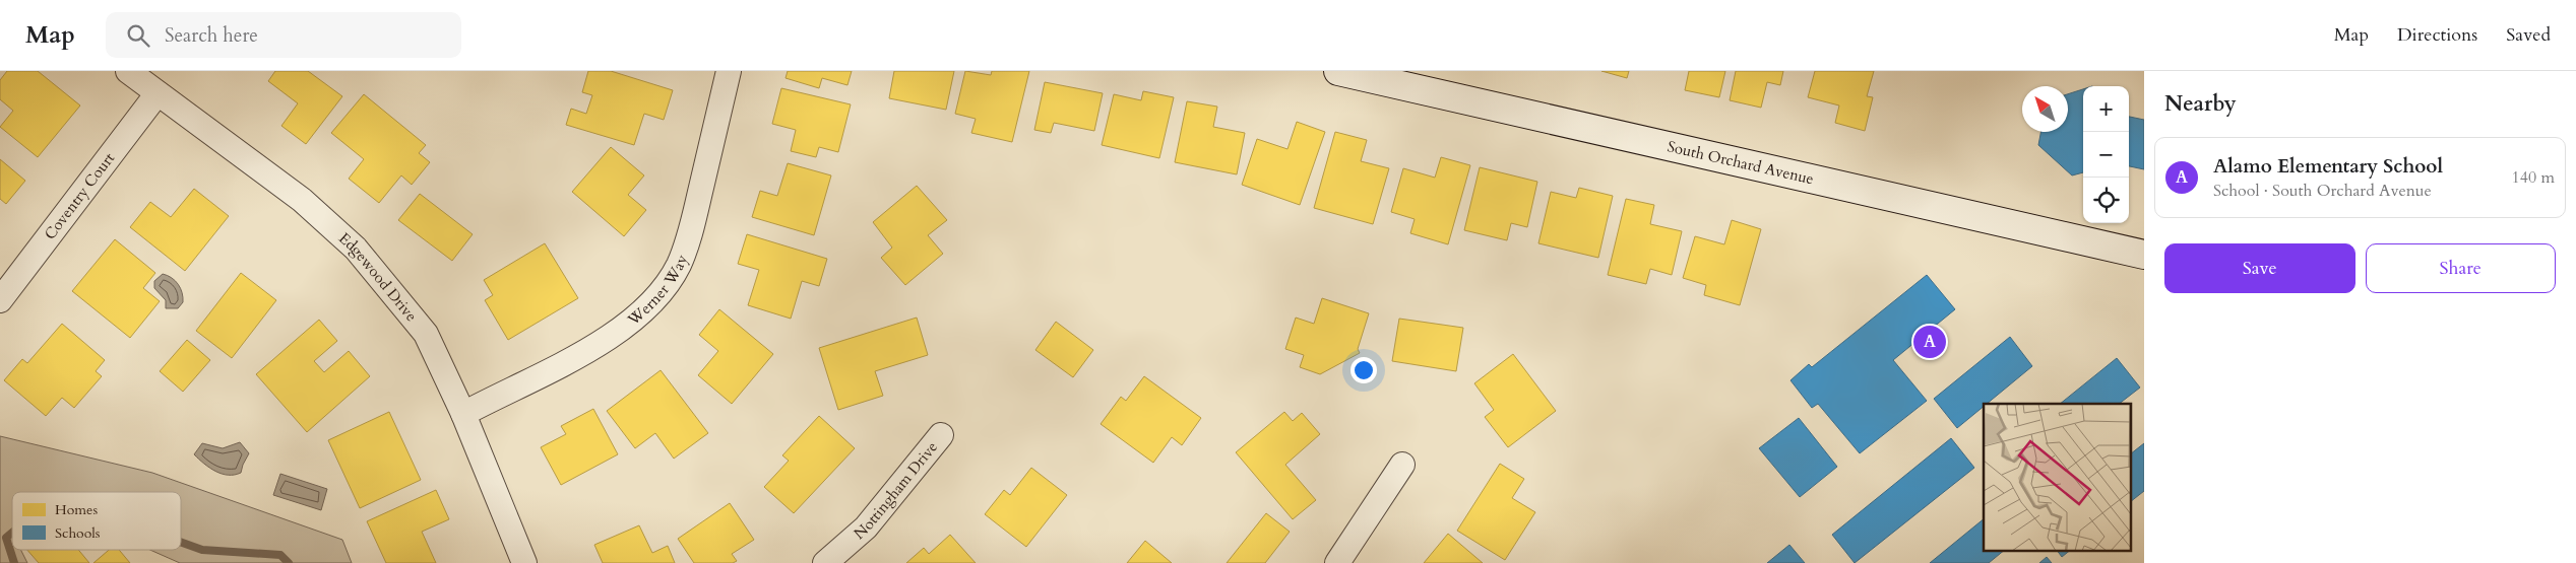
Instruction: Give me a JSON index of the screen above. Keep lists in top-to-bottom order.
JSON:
{
  "streets": {
    "street": [
      "South Orchard Avenue",
      "Coventry Court",
      "Edgewood Drive",
      "Werner Way",
      "Nottingham Drive"
    ]
  },
  "crossings": [
    ["Coventry Court", "Edgewood Drive"],
    ["Edgewood Drive", "Werner Way"]
  ],
  "legend": ["Homes", "Schools"],
  "north": "top left",
  "page": {
    "header": "Map",
    "search": "Search here",
    "nav": ["Map", "Directions", "Saved"],
    "heading": "Nearby",
    "map_buttons": ["+", "−"],
    "list": [
      {
        "mark": "A",
        "name": "Alamo Elementary School",
        "note": "School · South Orchard Avenue",
        "value": "140 m"
      }
    ],
    "buttons": ["Save", "Share"],
    "pins": "A"
  }
}
